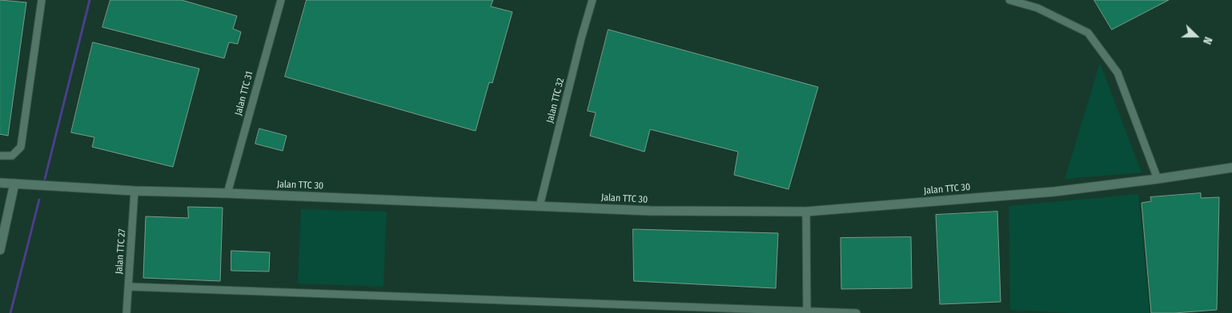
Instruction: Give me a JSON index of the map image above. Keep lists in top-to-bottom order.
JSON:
{
  "streets": {
    "street": [
      "Jalan TTC 31",
      "Jalan TTC 32",
      "Jalan TTC 30",
      "Jalan TTC 27"
    ]
  },
  "crossings": [
    ["Jalan TTC 31", "Jalan TTC 30"],
    ["Jalan TTC 32", "Jalan TTC 30"],
    ["Jalan TTC 30", "Jalan TTC 27"]
  ],
  "north": "right"
}
